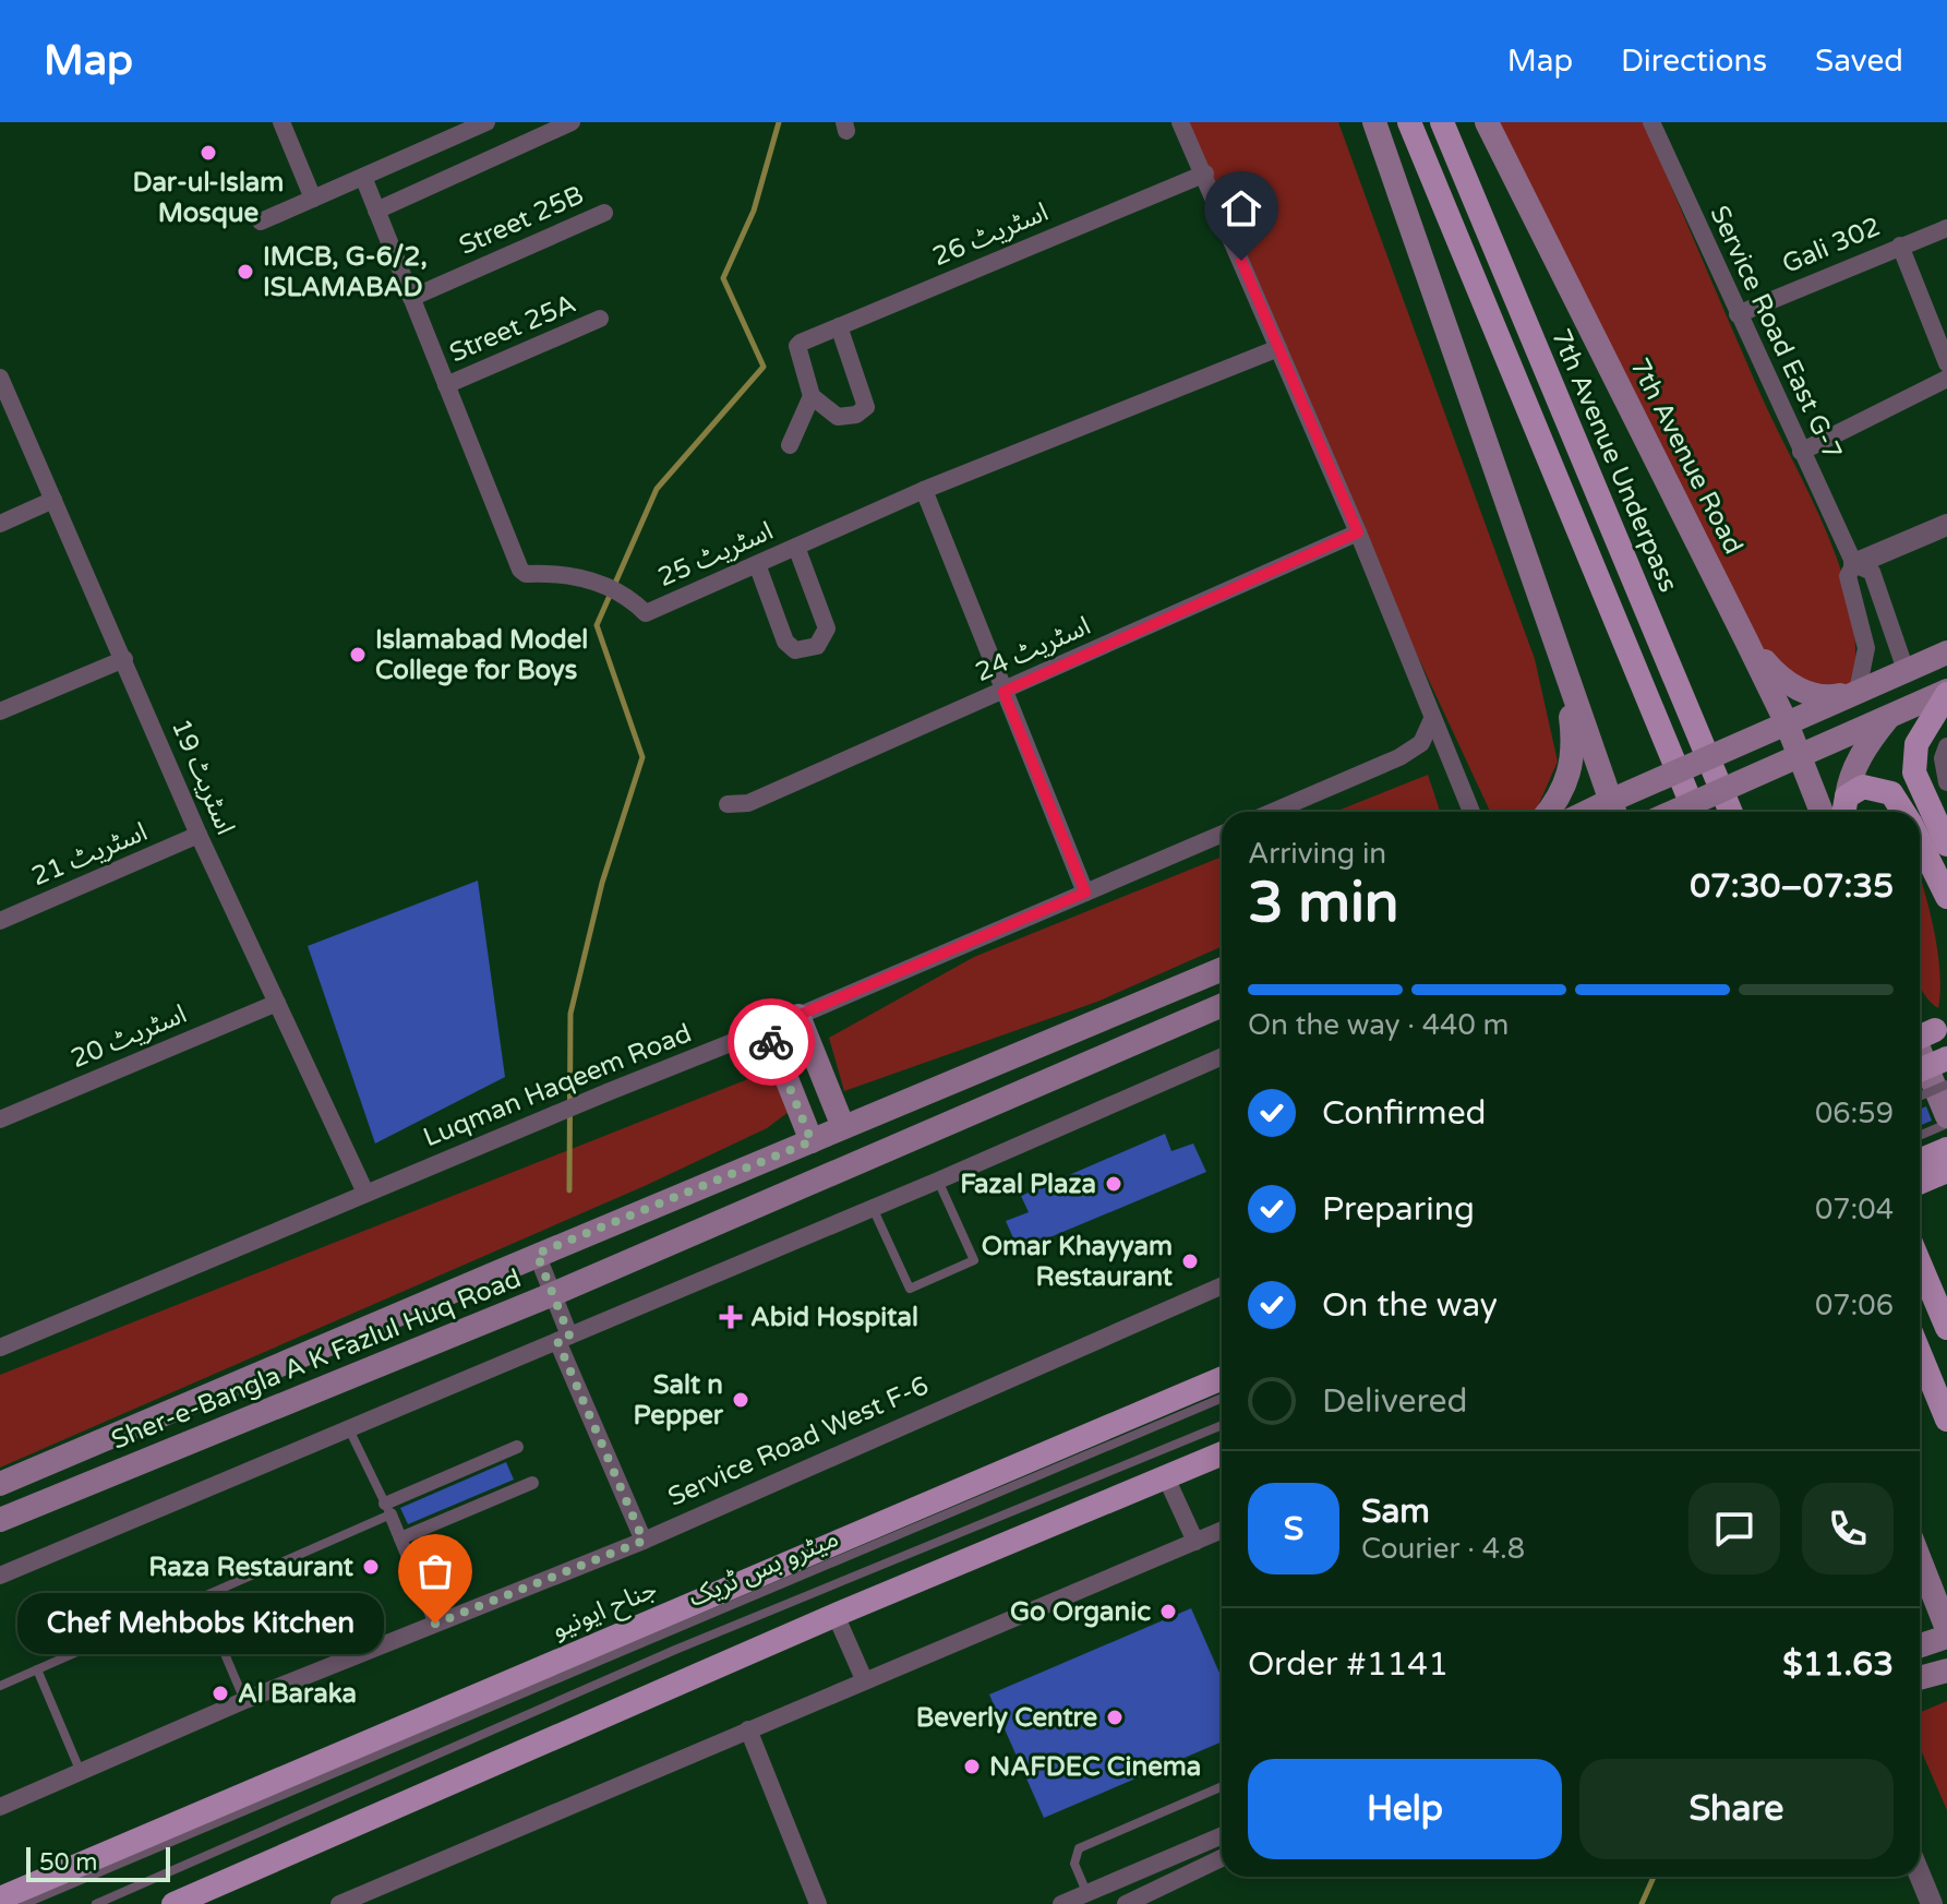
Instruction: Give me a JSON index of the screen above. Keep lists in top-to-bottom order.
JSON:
{
  "streets": {
    "main road": [
      "7th Avenue Road",
      "7th Avenue Underpass",
      "Sher-e-Bangla A K Fazlul Huq Road",
      "جناح ایونیو"
    ],
    "street": [
      "Street 25B",
      "اسٹریٹ 26",
      "Gali 302",
      "Street 25A",
      "Service Road East G-7",
      "اسٹریٹ 25",
      "اسٹریٹ 24",
      "اسٹریٹ 19",
      "اسٹریٹ 21",
      "اسٹریٹ 20",
      "Luqman Haqeem Road",
      "Service Road West F-6"
    ],
    "lane": ["میٹرو بس ٹریک"]
  },
  "crossings": [
    ["Street 25B", "اسٹریٹ 25"],
    ["Gali 302", "Service Road East G-7"],
    ["Street 25A", "اسٹریٹ 25"],
    ["اسٹریٹ 19", "اسٹریٹ 21"],
    ["اسٹریٹ 19", "اسٹریٹ 20"],
    ["اسٹریٹ 19", "Luqman Haqeem Road"]
  ],
  "places": {
    "other": [
      "Dar-ul-Islam Mosque",
      "IMCB, G-6/2, ISLAMABAD",
      "Islamabad Model College for Boys",
      "Fazal Plaza",
      "Omar Khayyam Restaurant",
      "Salt n Pepper",
      "Raza Restaurant",
      "Go Organic",
      "Chef Mehbobs Kitchen",
      "Al Baraka",
      "Beverly Centre",
      "NAFDEC Cinema"
    ],
    "health": ["Abid Hospital"]
  },
  "scale_bar": "50 m",
  "page": {
    "header": "Map",
    "nav": ["Map", "Directions", "Saved"],
    "heading": ["3 min", "Arriving in", "07:30–07:35"],
    "panel": [
      "Sam",
      "Courier · 4.8",
      "Order #1141",
      "$11.63"
    ],
    "bar": "On the way · 440 m",
    "list": [
      ["Confirmed", "06:59"],
      ["Preparing", "07:04"],
      ["On the way", "07:06"],
      "Delivered"
    ],
    "round": "S",
    "bubble": "Chef Mehbobs Kitchen",
    "buttons": ["Help", "Share"],
    "scale": "50 m"
  }
}
